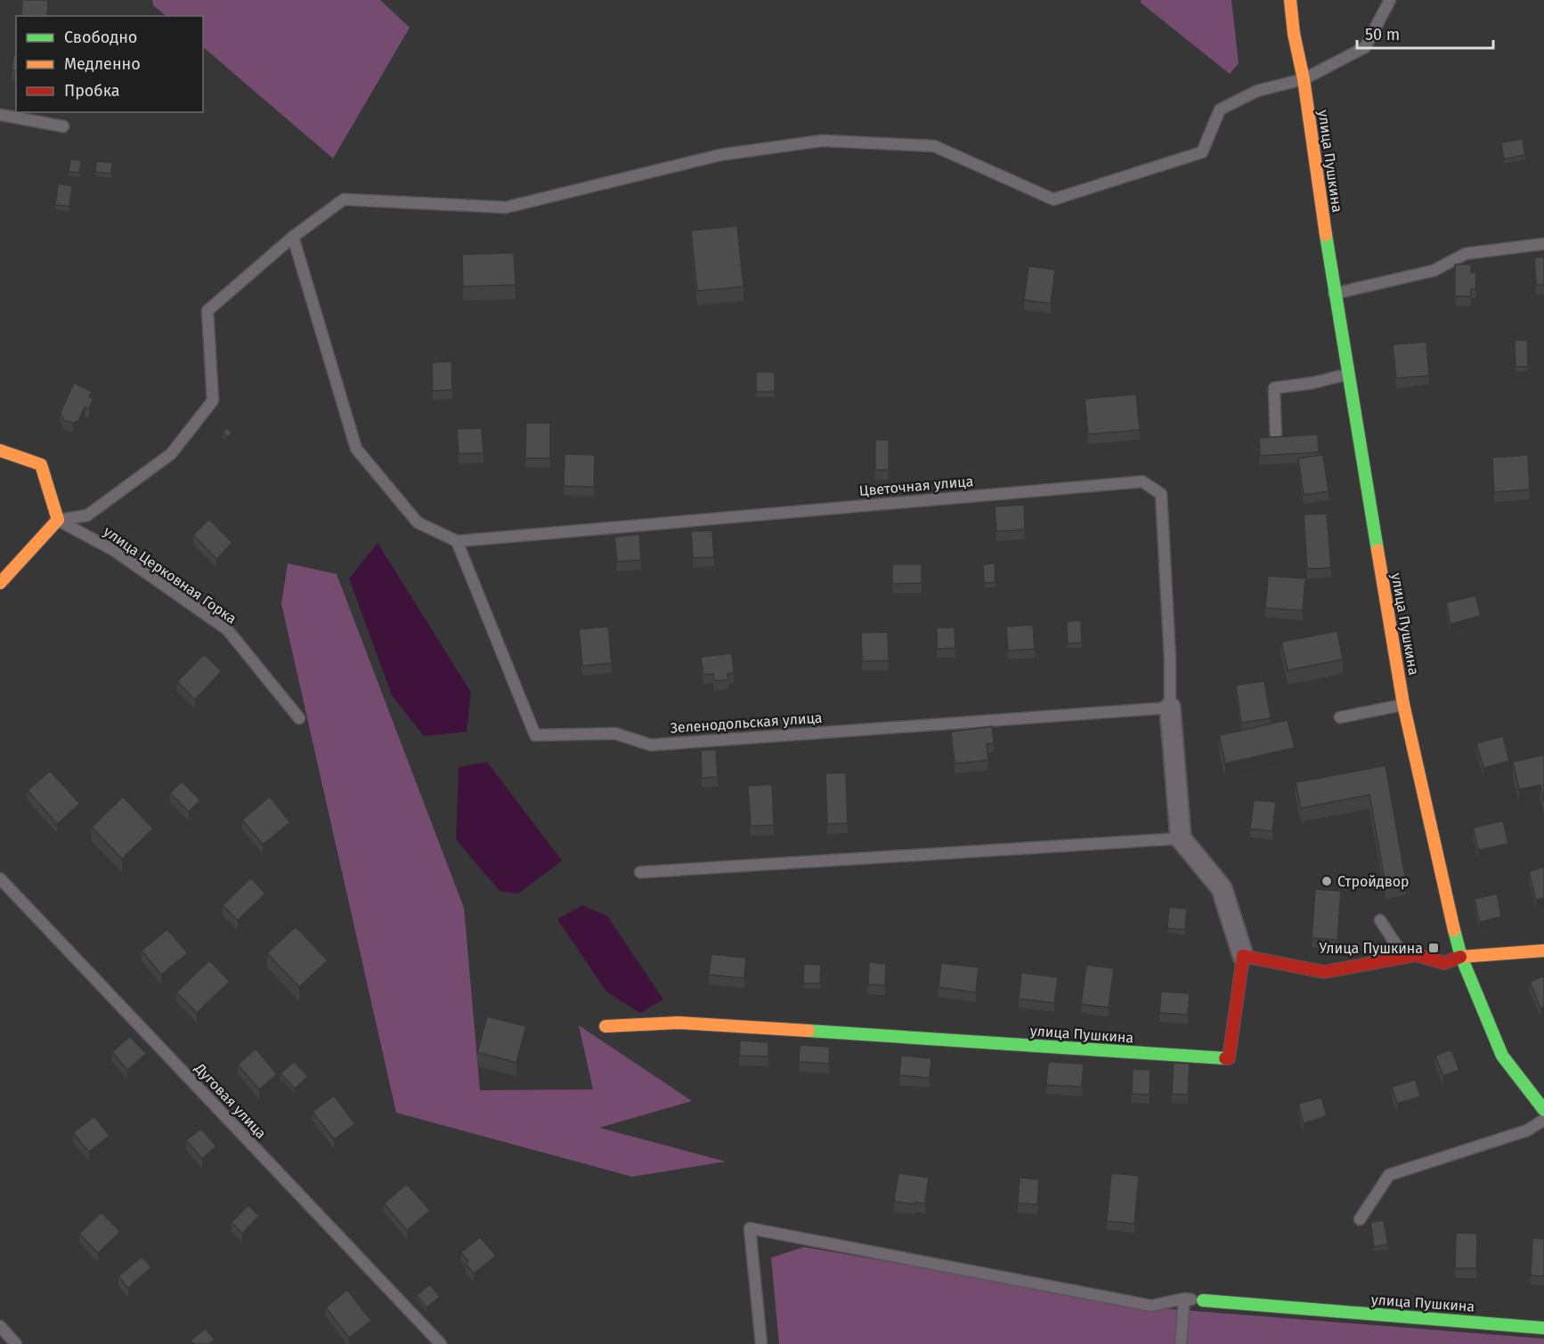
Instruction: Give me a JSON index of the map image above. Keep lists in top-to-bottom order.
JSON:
{
  "streets": {
    "street": ["улица Пушкина"],
    "lane": [
      "Цветочная улица",
      "улица Церковная Горка",
      "Зеленодольская улица",
      "Дуговая улица"
    ]
  },
  "crossings": [
    ["Цветочная улица", "Зеленодольская улица"]
  ],
  "places": {
    "other": ["Стройдвор"],
    "transit": ["Улица Пушкина"]
  },
  "legend": ["Свободно", "Медленно", "Пробка"],
  "scale_bar": "50 m"
}
